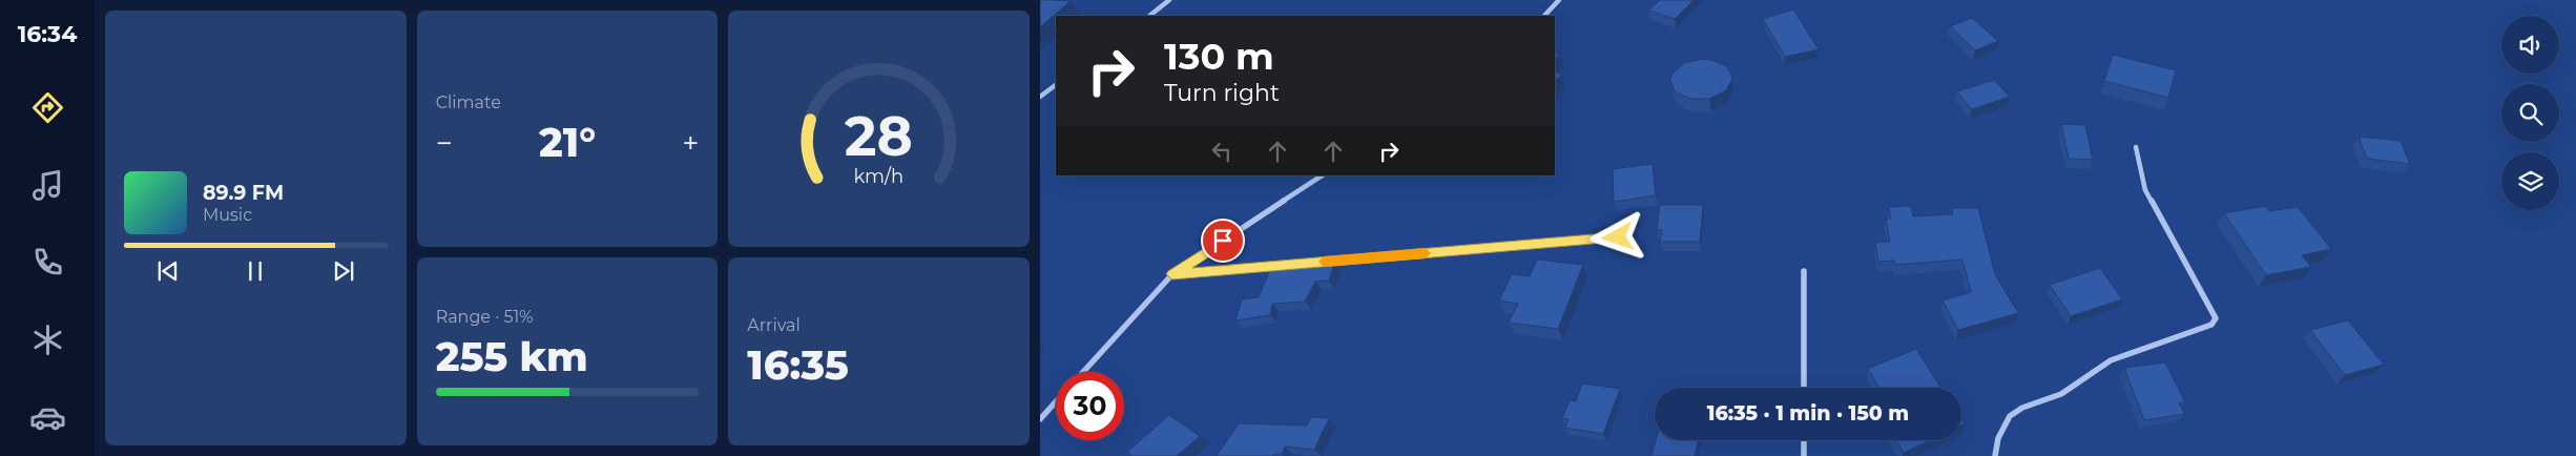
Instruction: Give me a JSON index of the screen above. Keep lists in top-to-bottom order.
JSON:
{
  "page": {
    "tabs": "16:34",
    "tile": [
      "Climate",
      ["Range · 51%", "255 km"],
      ["Arrival", "16:35"]
    ],
    "turn": ["130 m", "Turn right"],
    "heat": ["−", "21°", "+"],
    "song": ["89.9 FM", "Music"],
    "limit": "30",
    "trip": "16:35 · 1 min · 150 m",
    "gauge": ["28", "km/h"]
  }
}
